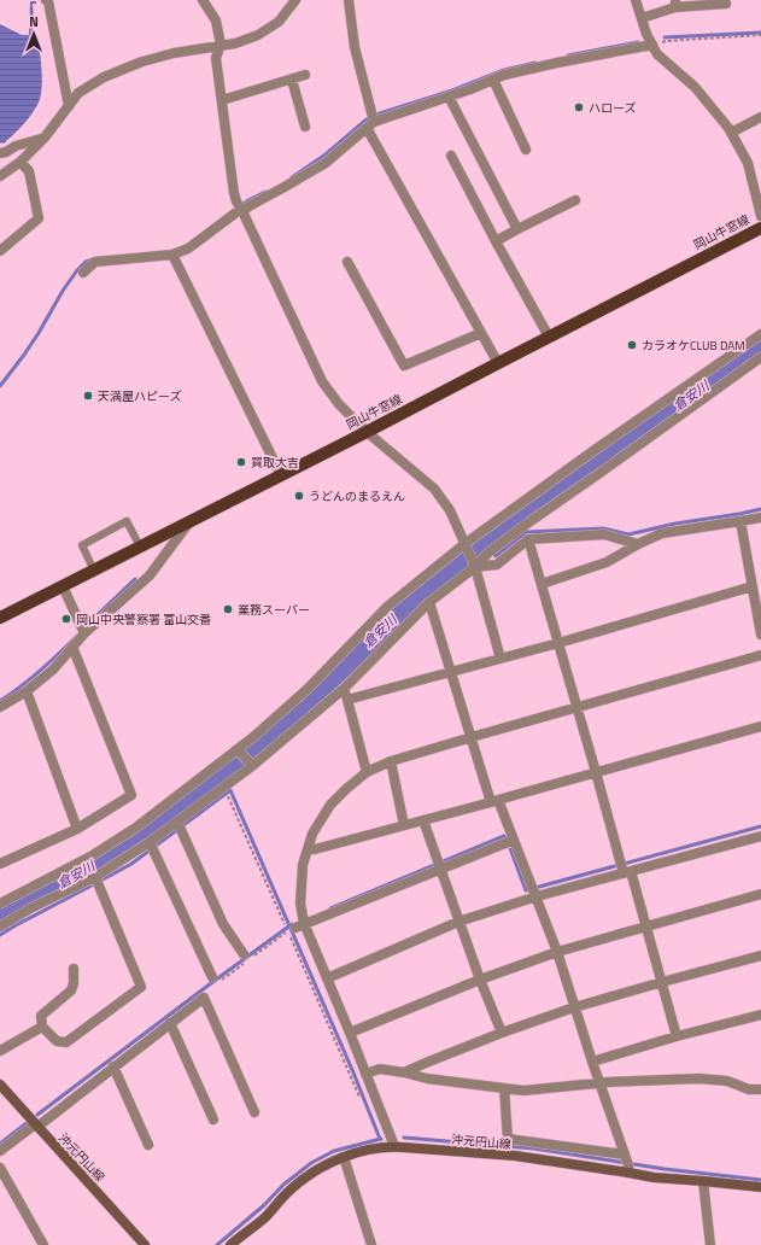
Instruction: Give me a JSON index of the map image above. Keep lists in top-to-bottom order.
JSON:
{
  "streets": {
    "main road": ["岡山牛窓線", "沖元円山線"]
  },
  "water": ["倉安川"],
  "places": [
    "ハローズ",
    "カラオケCLUB DAM",
    "天満屋ハピーズ",
    "買取大吉",
    "うどんのまるえん",
    "業務スーパー",
    "岡山中央警察署 富山交番"
  ],
  "north": "top"
}
